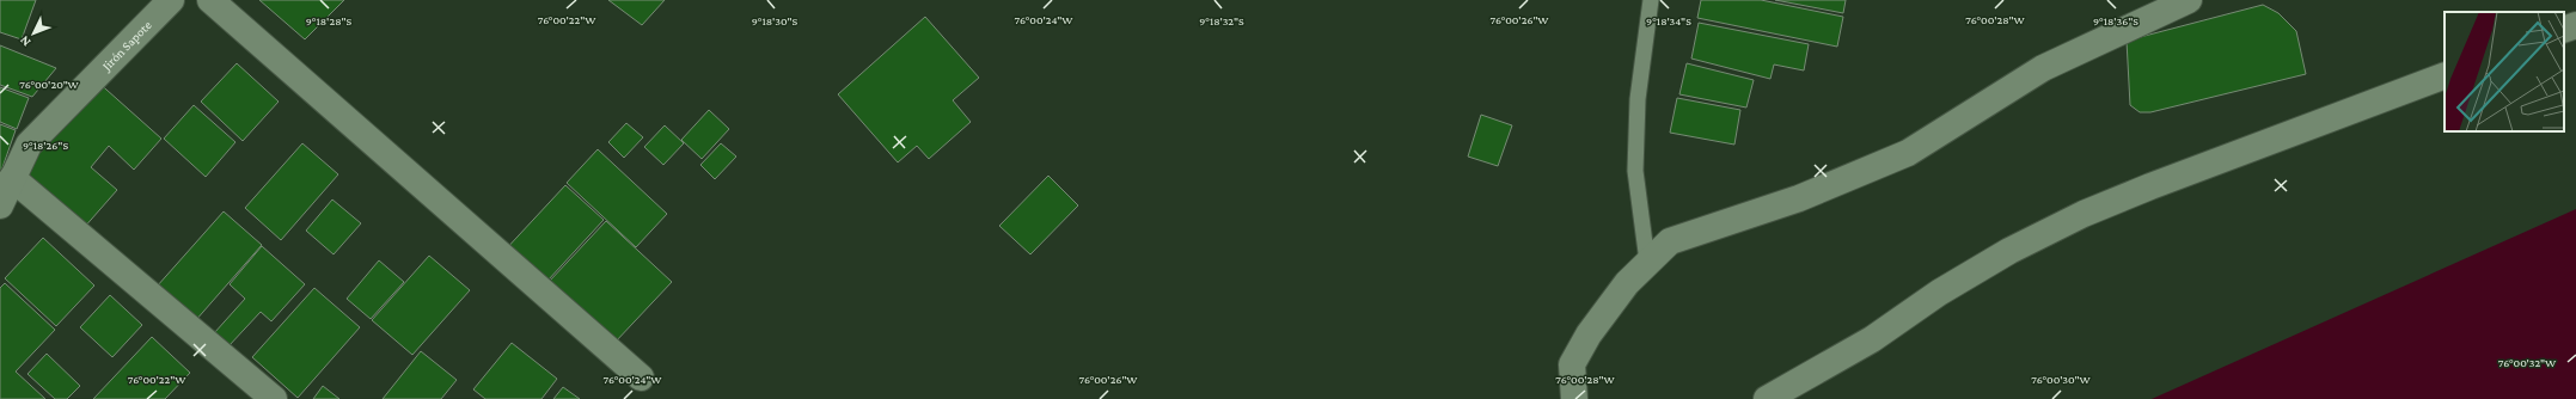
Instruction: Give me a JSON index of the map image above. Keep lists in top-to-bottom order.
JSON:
{
  "streets": {
    "street": ["Jirón Sapote"]
  },
  "north": "bottom left",
  "coordinates": [
    "76°00'22\"W",
    "76°00'24\"W",
    "76°00'26\"W",
    "76°00'28\"W",
    "9°18'28\"S",
    "9°18'30\"S",
    "9°18'32\"S",
    "9°18'34\"S",
    "9°18'36\"S",
    "76°00'20\"W",
    "9°18'26\"S",
    "76°00'32\"W",
    "76°00'30\"W"
  ]
}
